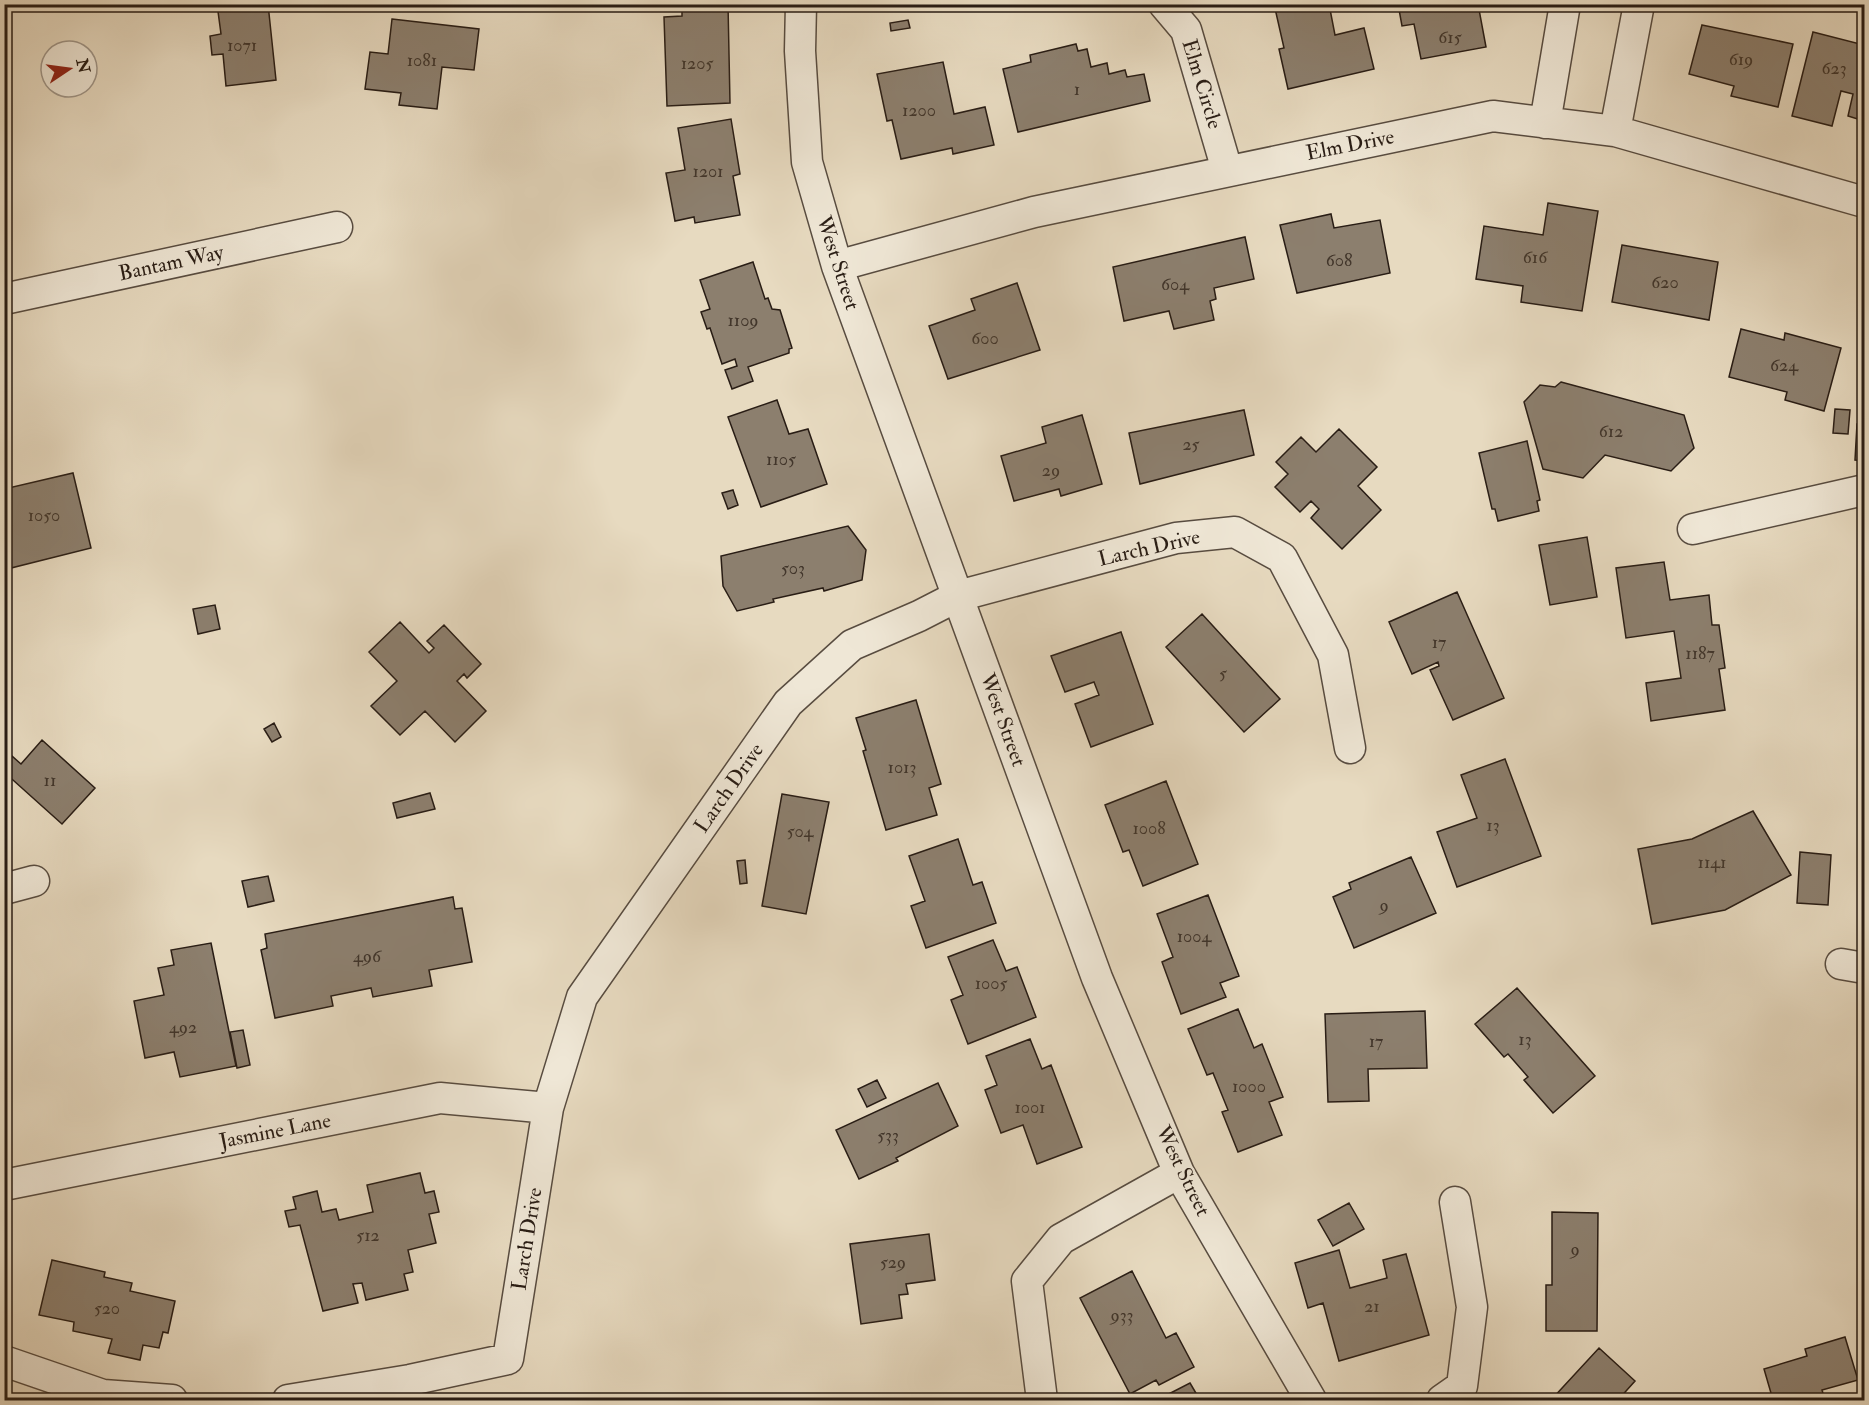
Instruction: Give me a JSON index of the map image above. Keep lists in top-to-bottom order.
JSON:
{
  "streets": {
    "street": [
      "Elm Circle",
      "Elm Drive",
      "Bantam Way",
      "West Street",
      "Larch Drive",
      "Jasmine Lane"
    ]
  },
  "crossings": [
    ["Elm Circle", "Elm Drive"],
    ["Elm Drive", "West Street"],
    ["West Street", "Larch Drive"],
    ["Larch Drive", "Jasmine Lane"]
  ],
  "house_numbers": [
    "615",
    "1071",
    "619",
    "1081",
    "1205",
    "623",
    "1",
    "1200",
    "1201",
    "616",
    "608",
    "620",
    "604",
    "1109",
    "600",
    "624",
    "612",
    "25",
    "1105",
    "29",
    "1050",
    "503",
    "17",
    "1187",
    "5",
    "1013",
    "11",
    "13",
    "1008",
    "504",
    "1141",
    "9",
    "1004",
    "496",
    "1005",
    "492",
    "13",
    "17",
    "1000",
    "1001",
    "533",
    "512",
    "9",
    "529",
    "21",
    "520",
    "933"
  ],
  "north": "right"
}
